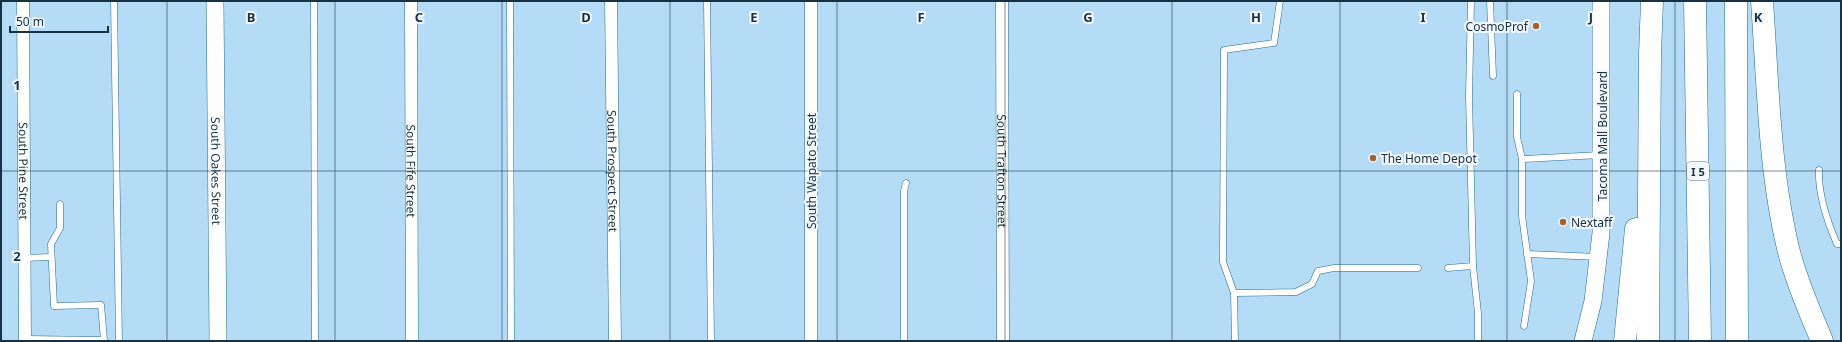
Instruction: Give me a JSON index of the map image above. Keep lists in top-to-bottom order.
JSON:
{
  "streets": {
    "highway": ["I 5"],
    "main road": ["Tacoma Mall Boulevard", "South Oakes Street"],
    "street": [
      "South Pine Street",
      "South Fife Street",
      "South Prospect Street",
      "South Wapato Street",
      "South Trafton Street"
    ]
  },
  "places": ["CosmoProf", "The Home Depot", "Nextaff"],
  "scale_bar": "50 m",
  "grid": {
    "columns": [
      "B",
      "C",
      "D",
      "E",
      "F",
      "G",
      "H",
      "I",
      "J",
      "K"
    ],
    "rows": ["1", "2"]
  }
}
